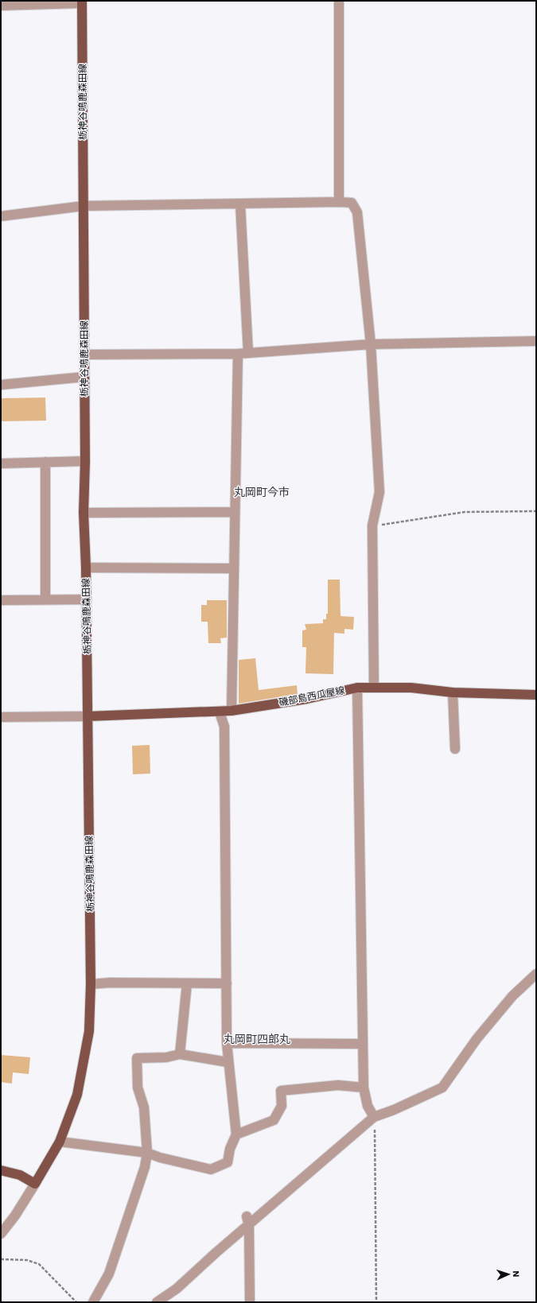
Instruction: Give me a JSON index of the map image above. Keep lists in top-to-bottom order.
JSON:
{
  "streets": {
    "main road": ["栃神谷鳴鹿森田線", "磯部島西瓜屋線"]
  },
  "crossings": [
    ["栃神谷鳴鹿森田線", "磯部島西瓜屋線"]
  ],
  "districts": ["丸岡町今市", "丸岡町四郎丸"],
  "north": "right"
}
